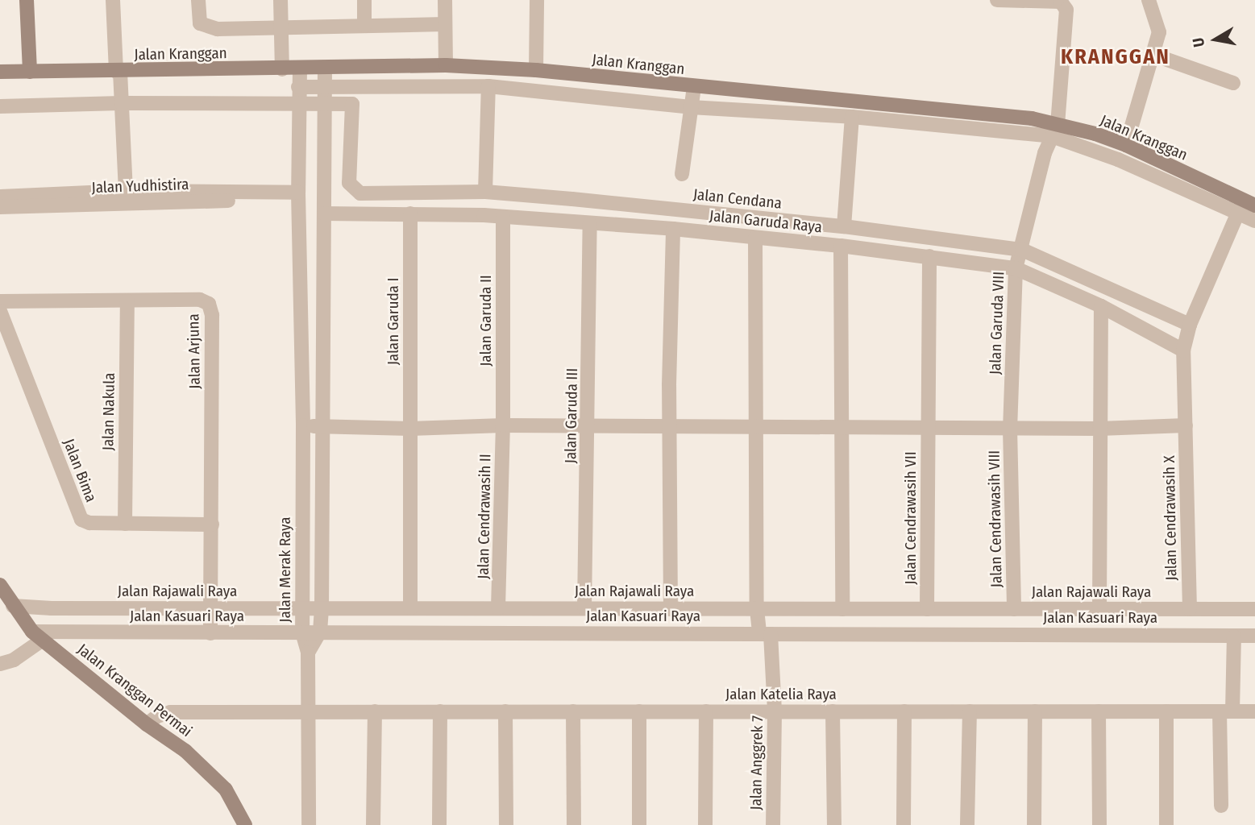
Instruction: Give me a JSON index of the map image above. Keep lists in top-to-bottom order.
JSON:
{
  "streets": {
    "main road": ["Jalan Kranggan", "Jalan Kranggan Permai"],
    "street": [
      "Jalan Yudhistira",
      "Jalan Cendana",
      "Jalan Garuda Raya",
      "Jalan Garuda II",
      "Jalan Garuda I",
      "Jalan Garuda VIII",
      "Jalan Arjuna",
      "Jalan Nakula",
      "Jalan Garuda III",
      "Jalan Bima",
      "Jalan Cendrawasih II",
      "Jalan Cendrawasih VII",
      "Jalan Cendrawasih X",
      "Jalan Cendrawasih VIII",
      "Jalan Merak Raya",
      "Jalan Rajawali Raya",
      "Jalan Kasuari Raya",
      "Jalan Katelia Raya",
      "Jalan Anggrek 7"
    ]
  },
  "crossings": [
    ["Jalan Kranggan", "Jalan Garuda VIII"],
    ["Jalan Kranggan", "Jalan Cendrawasih X"],
    ["Jalan Kranggan", "Jalan Merak Raya"],
    ["Jalan Cendana", "Jalan Garuda VIII"],
    ["Jalan Cendana", "Jalan Cendrawasih X"],
    ["Jalan Garuda Raya", "Jalan Garuda II"],
    ["Jalan Garuda Raya", "Jalan Garuda I"],
    ["Jalan Garuda Raya", "Jalan Garuda VIII"],
    ["Jalan Garuda Raya", "Jalan Garuda III"],
    ["Jalan Garuda Raya", "Jalan Cendrawasih VII"],
    ["Jalan Garuda Raya", "Jalan Cendrawasih X"],
    ["Jalan Garuda Raya", "Jalan Anggrek 7"],
    ["Jalan Garuda II", "Jalan Cendrawasih II"],
    ["Jalan Garuda I", "Jalan Rajawali Raya"],
    ["Jalan Garuda VIII", "Jalan Cendrawasih VIII"],
    ["Jalan Arjuna", "Jalan Nakula"],
    ["Jalan Arjuna", "Jalan Bima"],
    ["Jalan Arjuna", "Jalan Rajawali Raya"],
    ["Jalan Arjuna", "Jalan Kasuari Raya"],
    ["Jalan Nakula", "Jalan Bima"],
    ["Jalan Garuda III", "Jalan Rajawali Raya"],
    ["Jalan Cendrawasih II", "Jalan Rajawali Raya"],
    ["Jalan Cendrawasih VII", "Jalan Rajawali Raya"],
    ["Jalan Cendrawasih X", "Jalan Rajawali Raya"],
    ["Jalan Cendrawasih VIII", "Jalan Rajawali Raya"],
    ["Jalan Merak Raya", "Jalan Rajawali Raya"],
    ["Jalan Merak Raya", "Jalan Kasuari Raya"],
    ["Jalan Rajawali Raya", "Jalan Kranggan Permai"],
    ["Jalan Rajawali Raya", "Jalan Anggrek 7"],
    ["Jalan Kasuari Raya", "Jalan Kranggan Permai"],
    ["Jalan Kasuari Raya", "Jalan Anggrek 7"],
    ["Jalan Kranggan Permai", "Jalan Katelia Raya"],
    ["Jalan Katelia Raya", "Jalan Anggrek 7"]
  ],
  "districts": ["KRANGGAN"],
  "north": "left"
}
